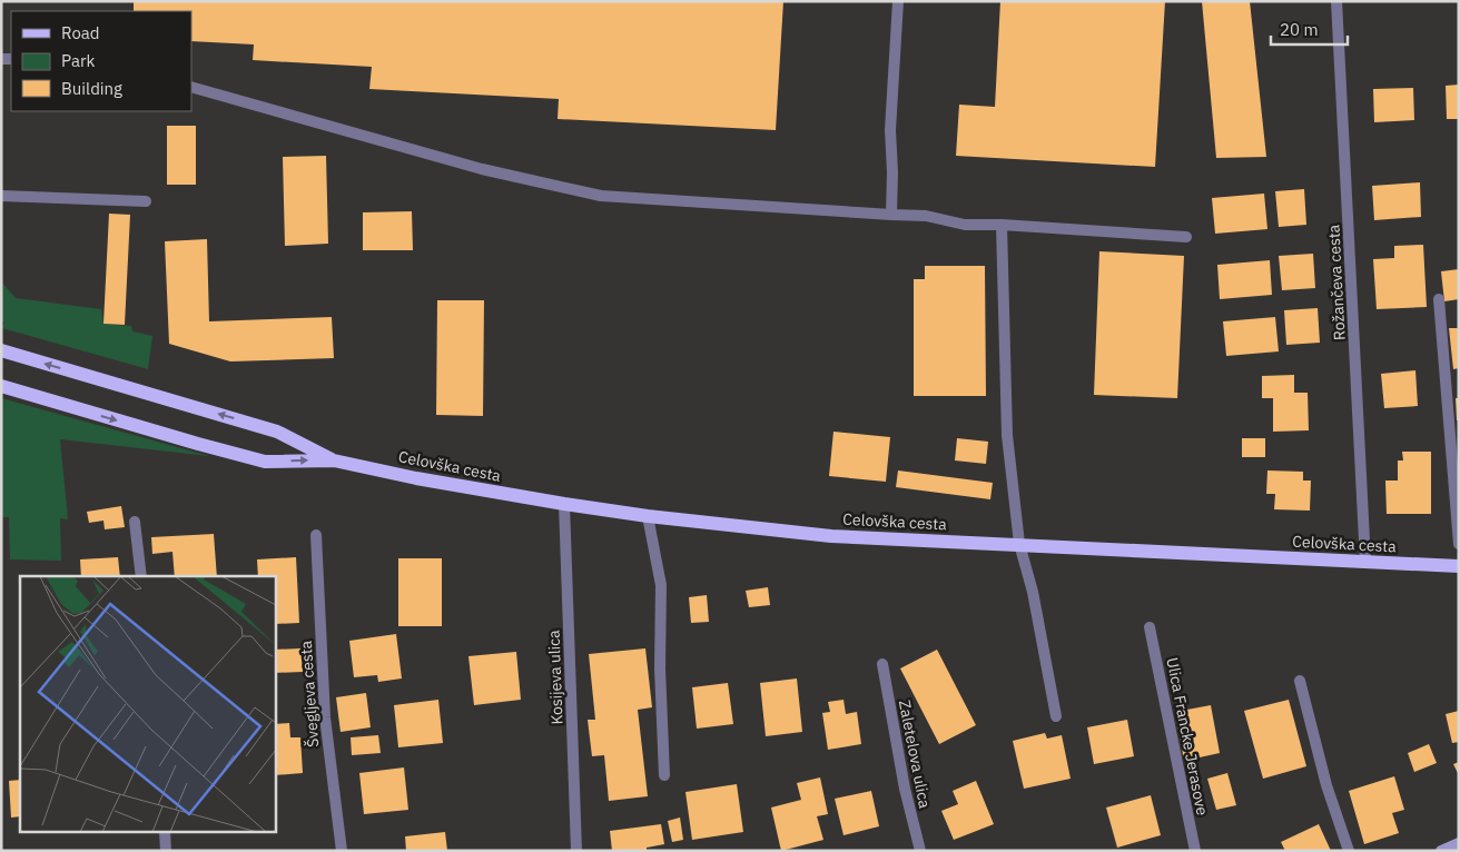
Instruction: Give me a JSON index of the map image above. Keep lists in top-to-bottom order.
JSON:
{
  "streets": {
    "main road": ["Celovška cesta"],
    "street": [
      "Rožančeva cesta",
      "Kosijeva ulica",
      "Švegljeva cesta",
      "Ulica Francke Jerasove",
      "Zaletelova ulica"
    ]
  },
  "crossings": [
    ["Rožančeva cesta", "Celovška cesta"],
    ["Celovška cesta", "Kosijeva ulica"]
  ],
  "legend": ["Road", "Park", "Building"],
  "scale_bar": "20 m"
}
